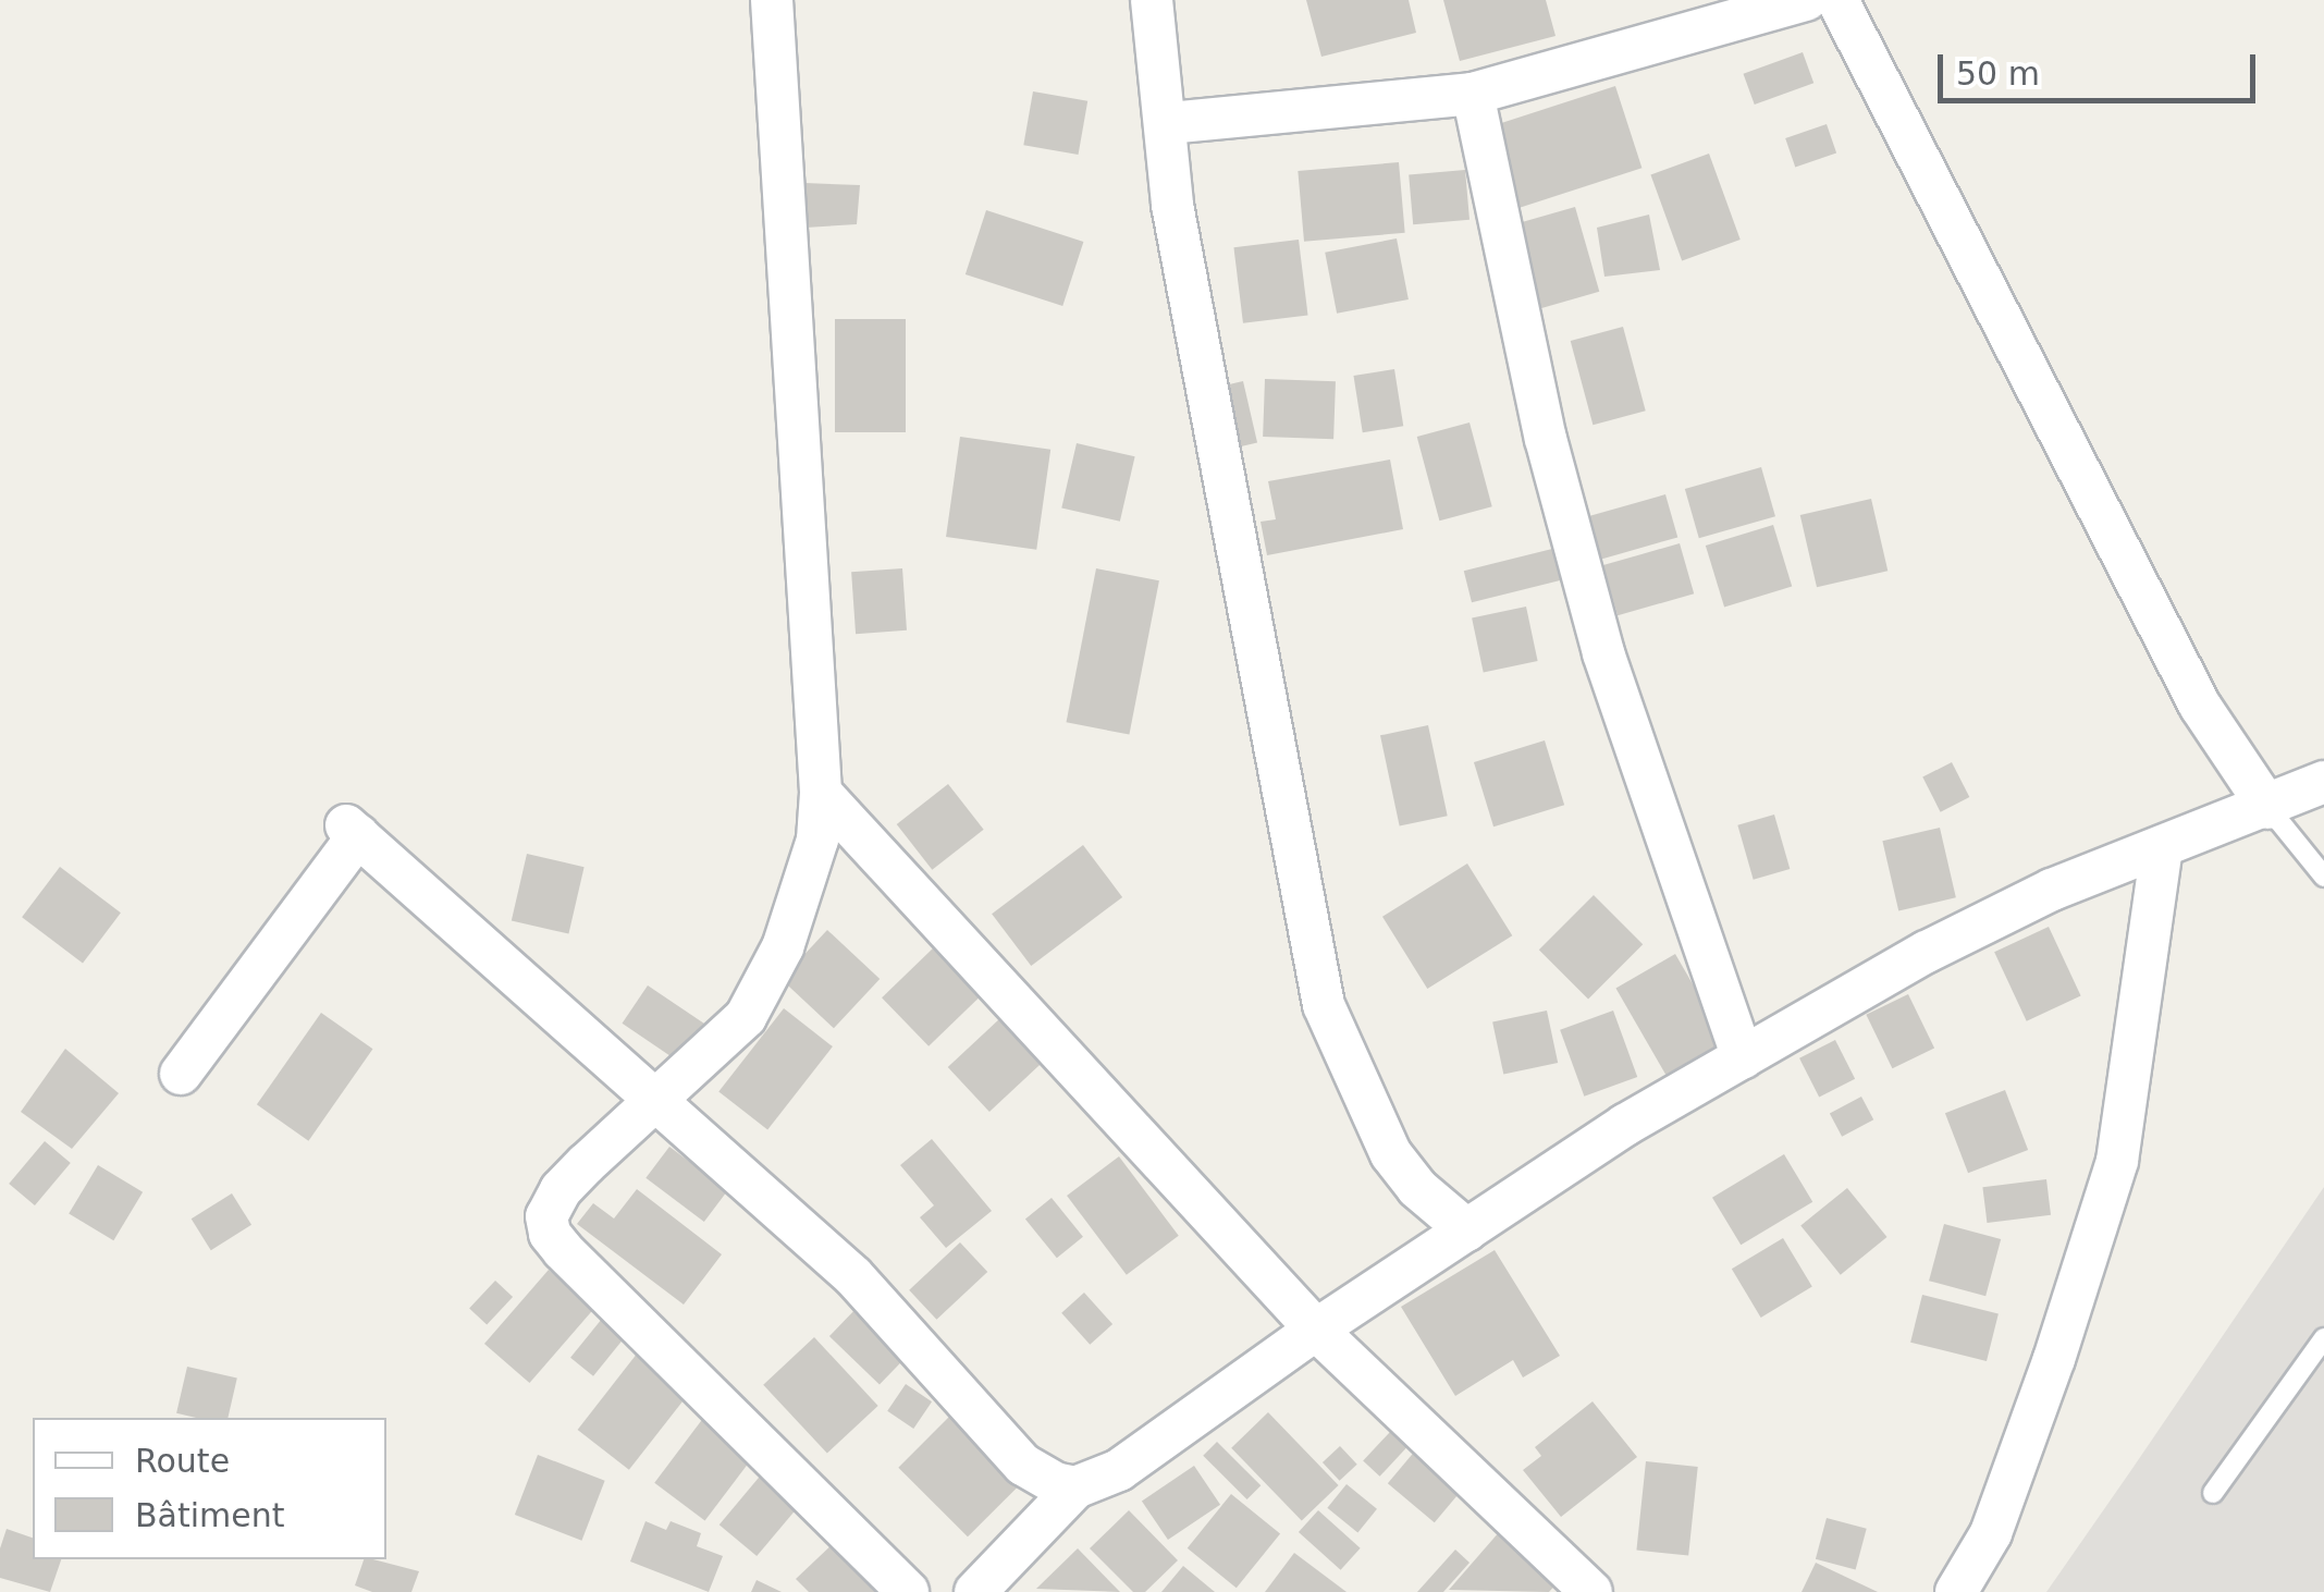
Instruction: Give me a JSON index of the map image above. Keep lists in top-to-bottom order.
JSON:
{
  "legend": ["Route", "Bâtiment"],
  "scale_bar": "50 m"
}
